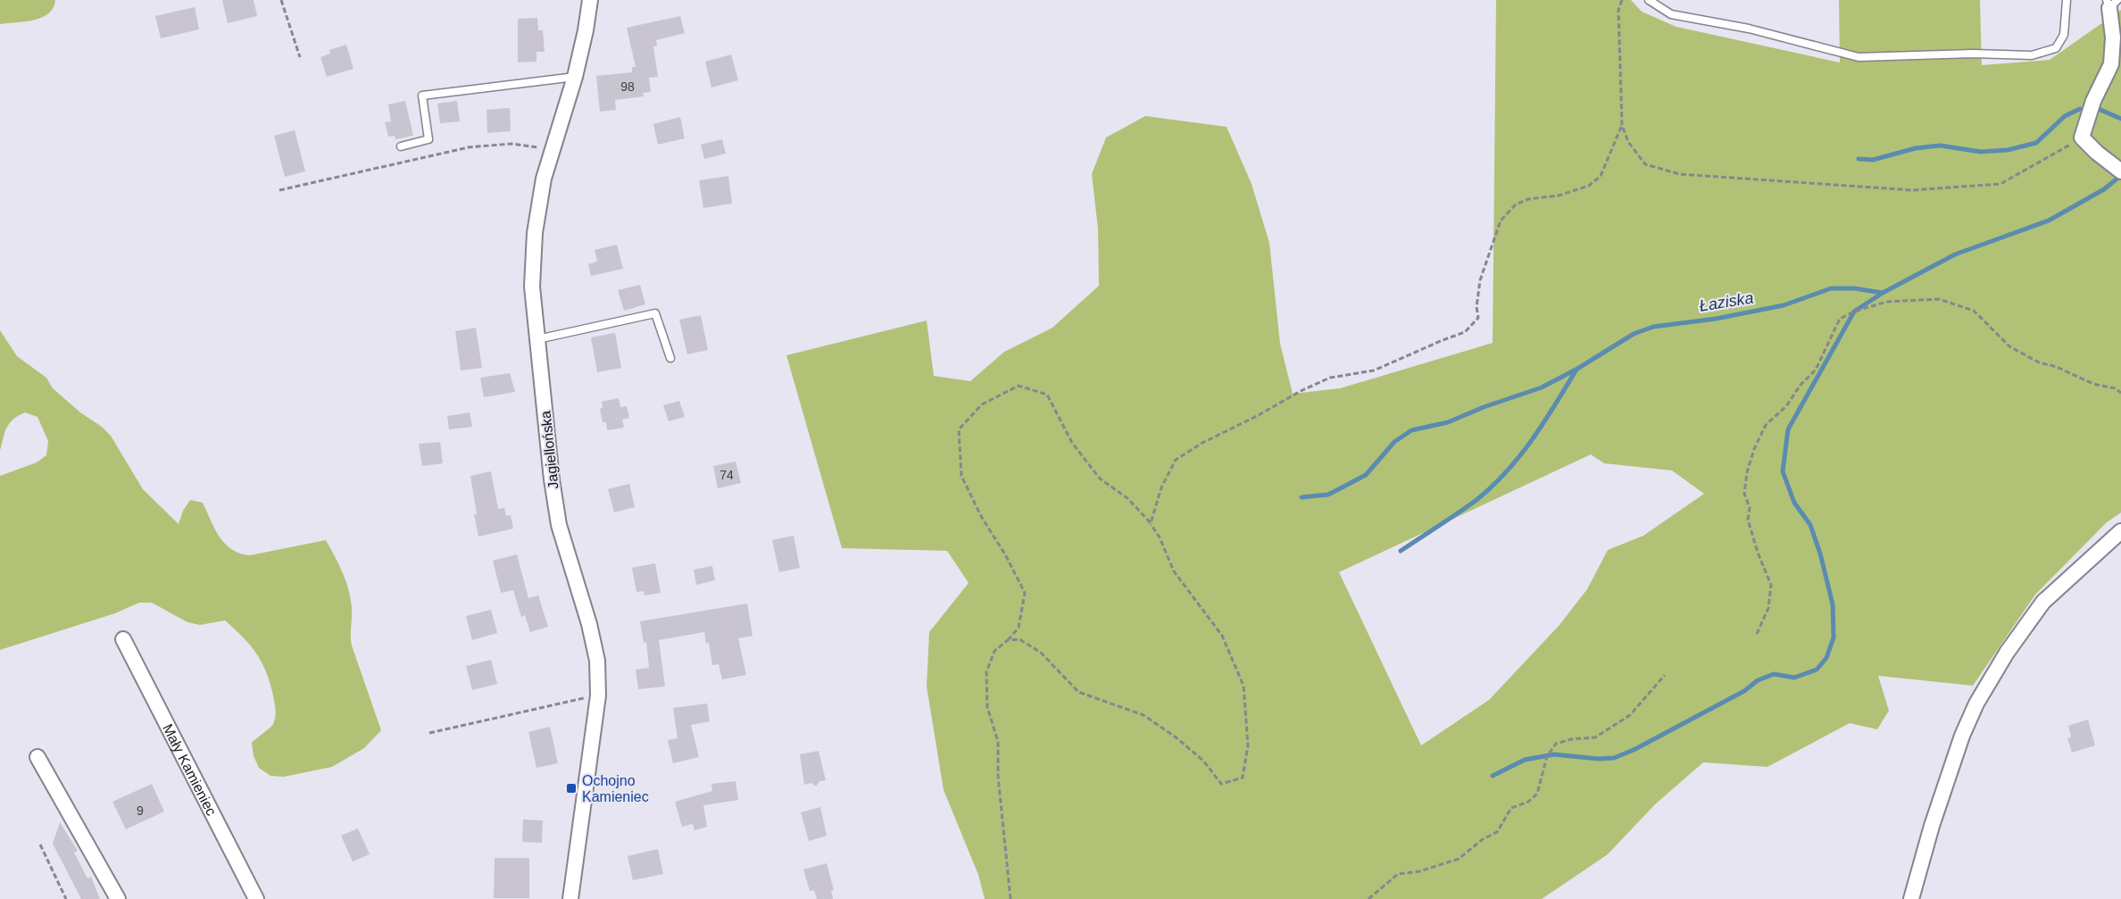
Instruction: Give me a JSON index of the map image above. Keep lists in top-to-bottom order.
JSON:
{
  "streets": {
    "street": ["Jagiellońska", "Mały Kamieniec"]
  },
  "water": ["Łaziska"],
  "places": {
    "transit": ["Ochojno Kamieniec"]
  },
  "house_numbers": ["98", "74", "9"]
}
